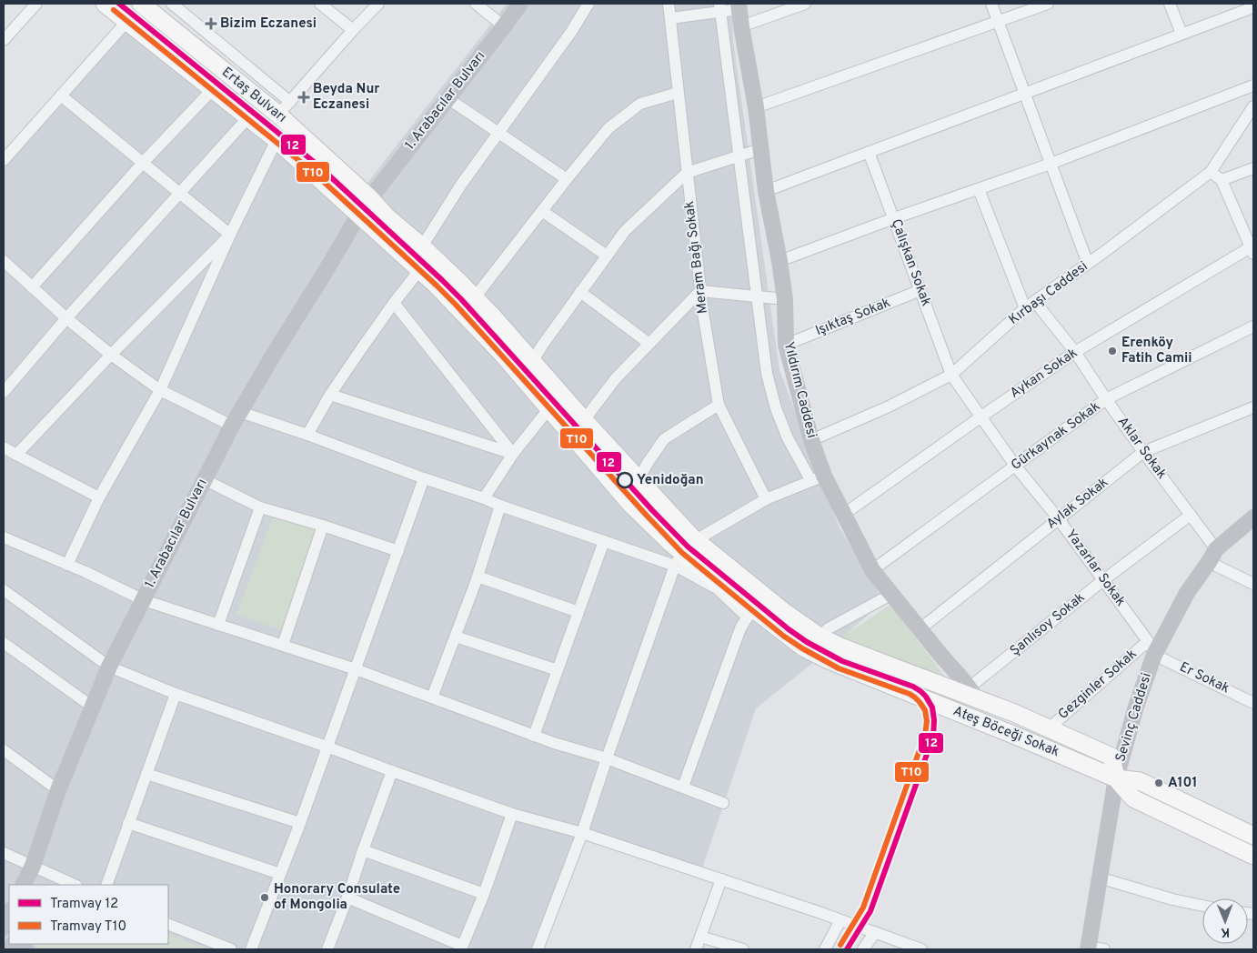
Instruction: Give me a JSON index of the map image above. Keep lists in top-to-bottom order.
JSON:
{
  "streets": {
    "main road": [
      "Ertaş Bulvarı",
      "1. Arabacılar Bulvarı",
      "Yıldırım Caddesi",
      "Sevinç Caddesi",
      "Ateş Böceği Sokak"
    ],
    "street": [
      "Meram Bağı Sokak",
      "Çalışkan Sokak",
      "Kırbaşı Caddesi",
      "Işıktaş Sokak",
      "Aykan Sokak",
      "Gürkaynak Sokak",
      "Aklar Sokak",
      "Aylak Sokak",
      "Yazarlar Sokak",
      "Şanlısoy Sokak",
      "Er Sokak",
      "Gezginler Sokak"
    ]
  },
  "crossings": [
    ["Ertaş Bulvarı", "1. Arabacılar Bulvarı"],
    ["Ertaş Bulvarı", "Ateş Böceği Sokak"],
    ["1. Arabacılar Bulvarı", "Ateş Böceği Sokak"],
    ["Çalışkan Sokak", "Kırbaşı Caddesi"],
    ["Çalışkan Sokak", "Işıktaş Sokak"],
    ["Çalışkan Sokak", "Yazarlar Sokak"],
    ["Kırbaşı Caddesi", "Yıldırım Caddesi"],
    ["Kırbaşı Caddesi", "Aklar Sokak"],
    ["Kırbaşı Caddesi", "Yazarlar Sokak"],
    ["Işıktaş Sokak", "Yıldırım Caddesi"],
    ["Aykan Sokak", "Yıldırım Caddesi"],
    ["Aykan Sokak", "Aklar Sokak"],
    ["Aykan Sokak", "Yazarlar Sokak"],
    ["Yıldırım Caddesi", "Gürkaynak Sokak"],
    ["Yıldırım Caddesi", "Aylak Sokak"],
    ["Yıldırım Caddesi", "Şanlısoy Sokak"],
    ["Yıldırım Caddesi", "Ateş Böceği Sokak"],
    ["Gürkaynak Sokak", "Aklar Sokak"],
    ["Gürkaynak Sokak", "Yazarlar Sokak"],
    ["Aklar Sokak", "Aylak Sokak"],
    ["Aklar Sokak", "Şanlısoy Sokak"],
    ["Aklar Sokak", "Sevinç Caddesi"],
    ["Aylak Sokak", "Yazarlar Sokak"],
    ["Yazarlar Sokak", "Şanlısoy Sokak"],
    ["Yazarlar Sokak", "Er Sokak"],
    ["Yazarlar Sokak", "Gezginler Sokak"],
    ["Yazarlar Sokak", "Sevinç Caddesi"],
    ["Şanlısoy Sokak", "Ateş Böceği Sokak"],
    ["Er Sokak", "Gezginler Sokak"],
    ["Er Sokak", "Sevinç Caddesi"],
    ["Gezginler Sokak", "Sevinç Caddesi"],
    ["Gezginler Sokak", "Ateş Böceği Sokak"],
    ["Sevinç Caddesi", "Ateş Böceği Sokak"]
  ],
  "places": {
    "health": ["Bizim Eczanesi", "Beyda Nur Eczanesi"],
    "other": [
      "Erenköy Fatih Camii",
      "Yenidoğan",
      "A101",
      "Honorary Consulate of Mongolia"
    ]
  },
  "lines": ["tram line 12", "tram line T10"],
  "legend": ["Tramvay 12", "Tramvay T10"],
  "north": "bottom"
}
